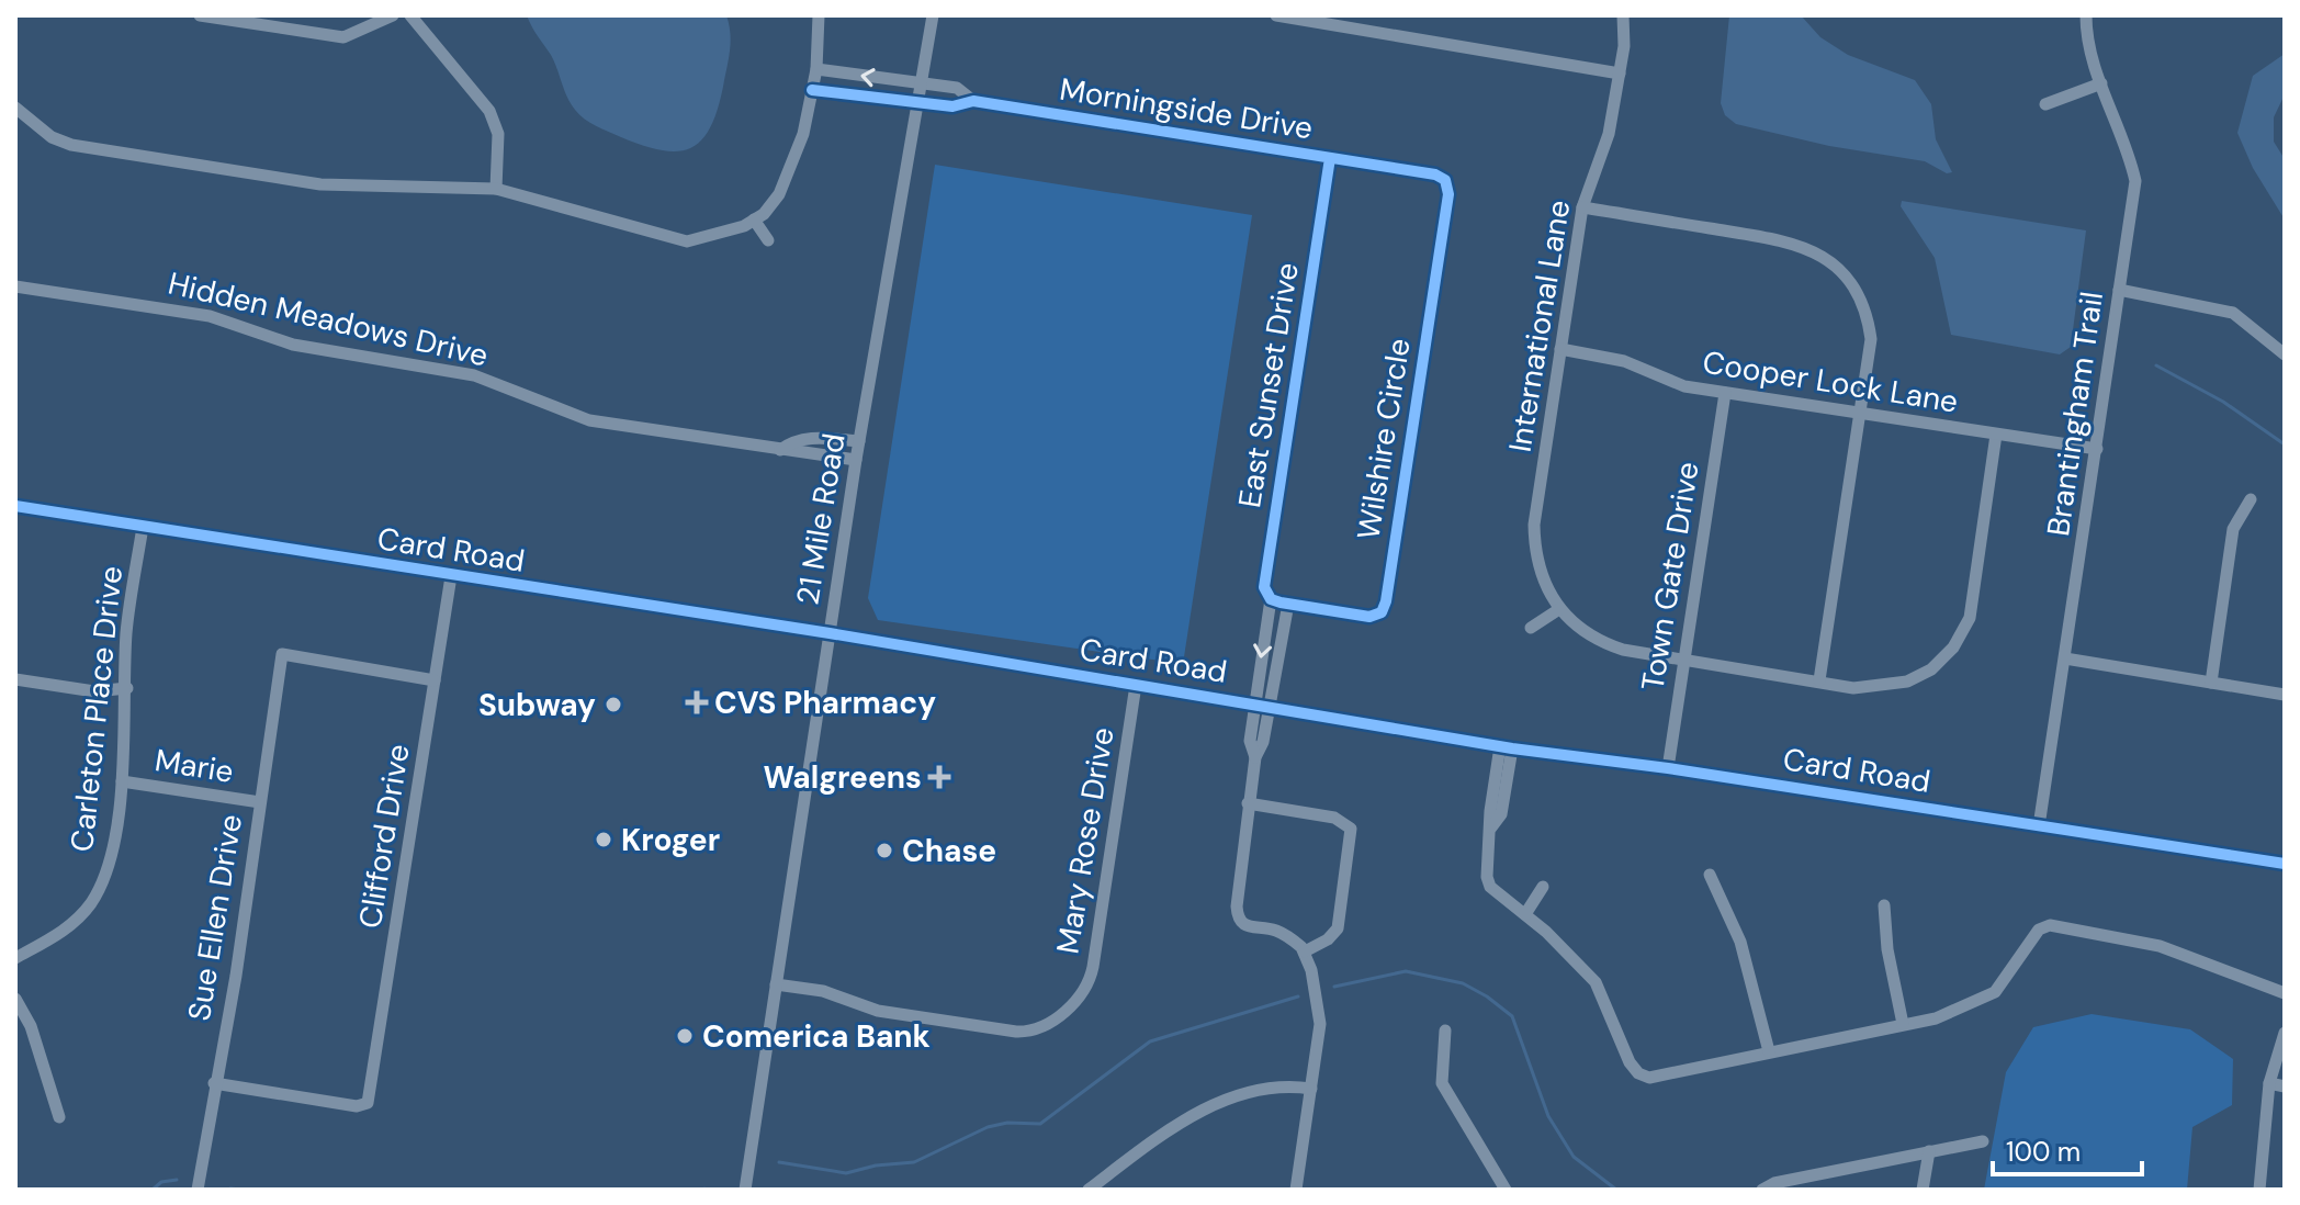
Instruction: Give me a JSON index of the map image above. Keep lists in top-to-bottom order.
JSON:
{
  "streets": {
    "street": [
      "Morningside Drive",
      "Hidden Meadows Drive",
      "International Lane",
      "Cooper Lock Lane",
      "East Sunset Drive",
      "Brantingham Trail",
      "Wilshire Circle",
      "21 Mile Road",
      "Card Road",
      "Town Gate Drive",
      "Carleton Place Drive",
      "Marie",
      "Clifford Drive",
      "Mary Rose Drive",
      "Sue Ellen Drive"
    ]
  },
  "crossings": [
    ["Morningside Drive", "East Sunset Drive"],
    ["Morningside Drive", "Wilshire Circle"],
    ["Morningside Drive", "21 Mile Road"],
    ["Hidden Meadows Drive", "21 Mile Road"],
    ["International Lane", "Cooper Lock Lane"],
    ["International Lane", "Town Gate Drive"],
    ["Cooper Lock Lane", "Brantingham Trail"],
    ["Cooper Lock Lane", "Town Gate Drive"],
    ["East Sunset Drive", "Card Road"],
    ["Brantingham Trail", "Card Road"],
    ["21 Mile Road", "Card Road"],
    ["21 Mile Road", "Mary Rose Drive"],
    ["Card Road", "Town Gate Drive"],
    ["Card Road", "Carleton Place Drive"],
    ["Card Road", "Clifford Drive"],
    ["Card Road", "Mary Rose Drive"],
    ["Carleton Place Drive", "Marie"],
    ["Marie", "Sue Ellen Drive"],
    ["Clifford Drive", "Sue Ellen Drive"]
  ],
  "places": {
    "health": ["CVS Pharmacy", "Walgreens"],
    "other": [
      "Subway",
      "Kroger",
      "Chase",
      "Comerica Bank"
    ]
  },
  "scale_bar": "100 m"
}
